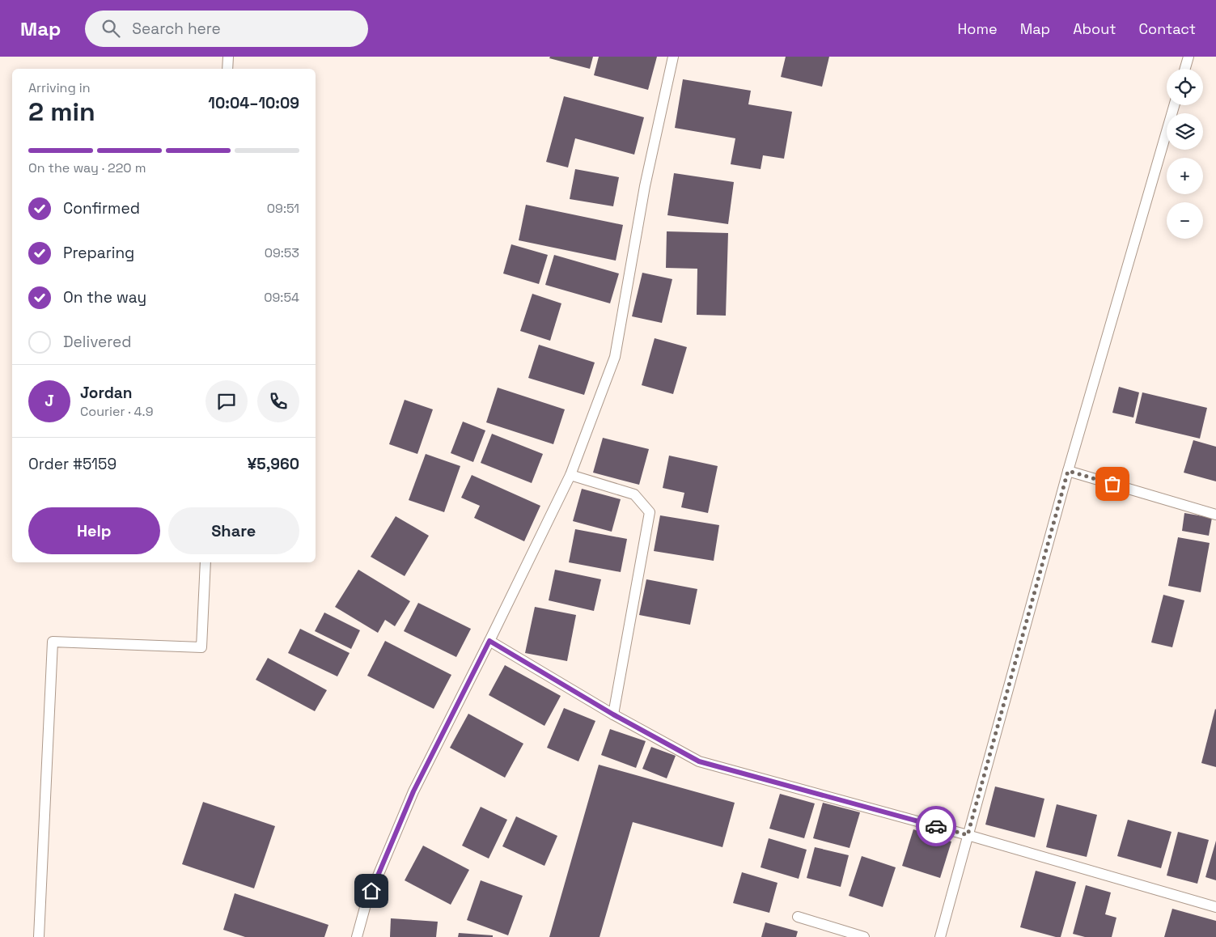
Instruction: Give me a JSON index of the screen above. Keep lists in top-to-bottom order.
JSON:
{
  "page": {
    "header": "Map",
    "search": "Search here",
    "nav": [
      "Home",
      "Map",
      "About",
      "Contact"
    ],
    "map_buttons": ["+", "−"],
    "heading": ["2 min", "Arriving in", "10:04–10:09"],
    "panel": [
      "Jordan",
      "Courier · 4.9",
      "Order #5159",
      "¥5,960"
    ],
    "bar": "On the way · 220 m",
    "list": [
      ["Confirmed", "09:51"],
      ["Preparing", "09:53"],
      ["On the way", "09:54"],
      "Delivered"
    ],
    "round": "J",
    "buttons": ["Help", "Share"]
  }
}
